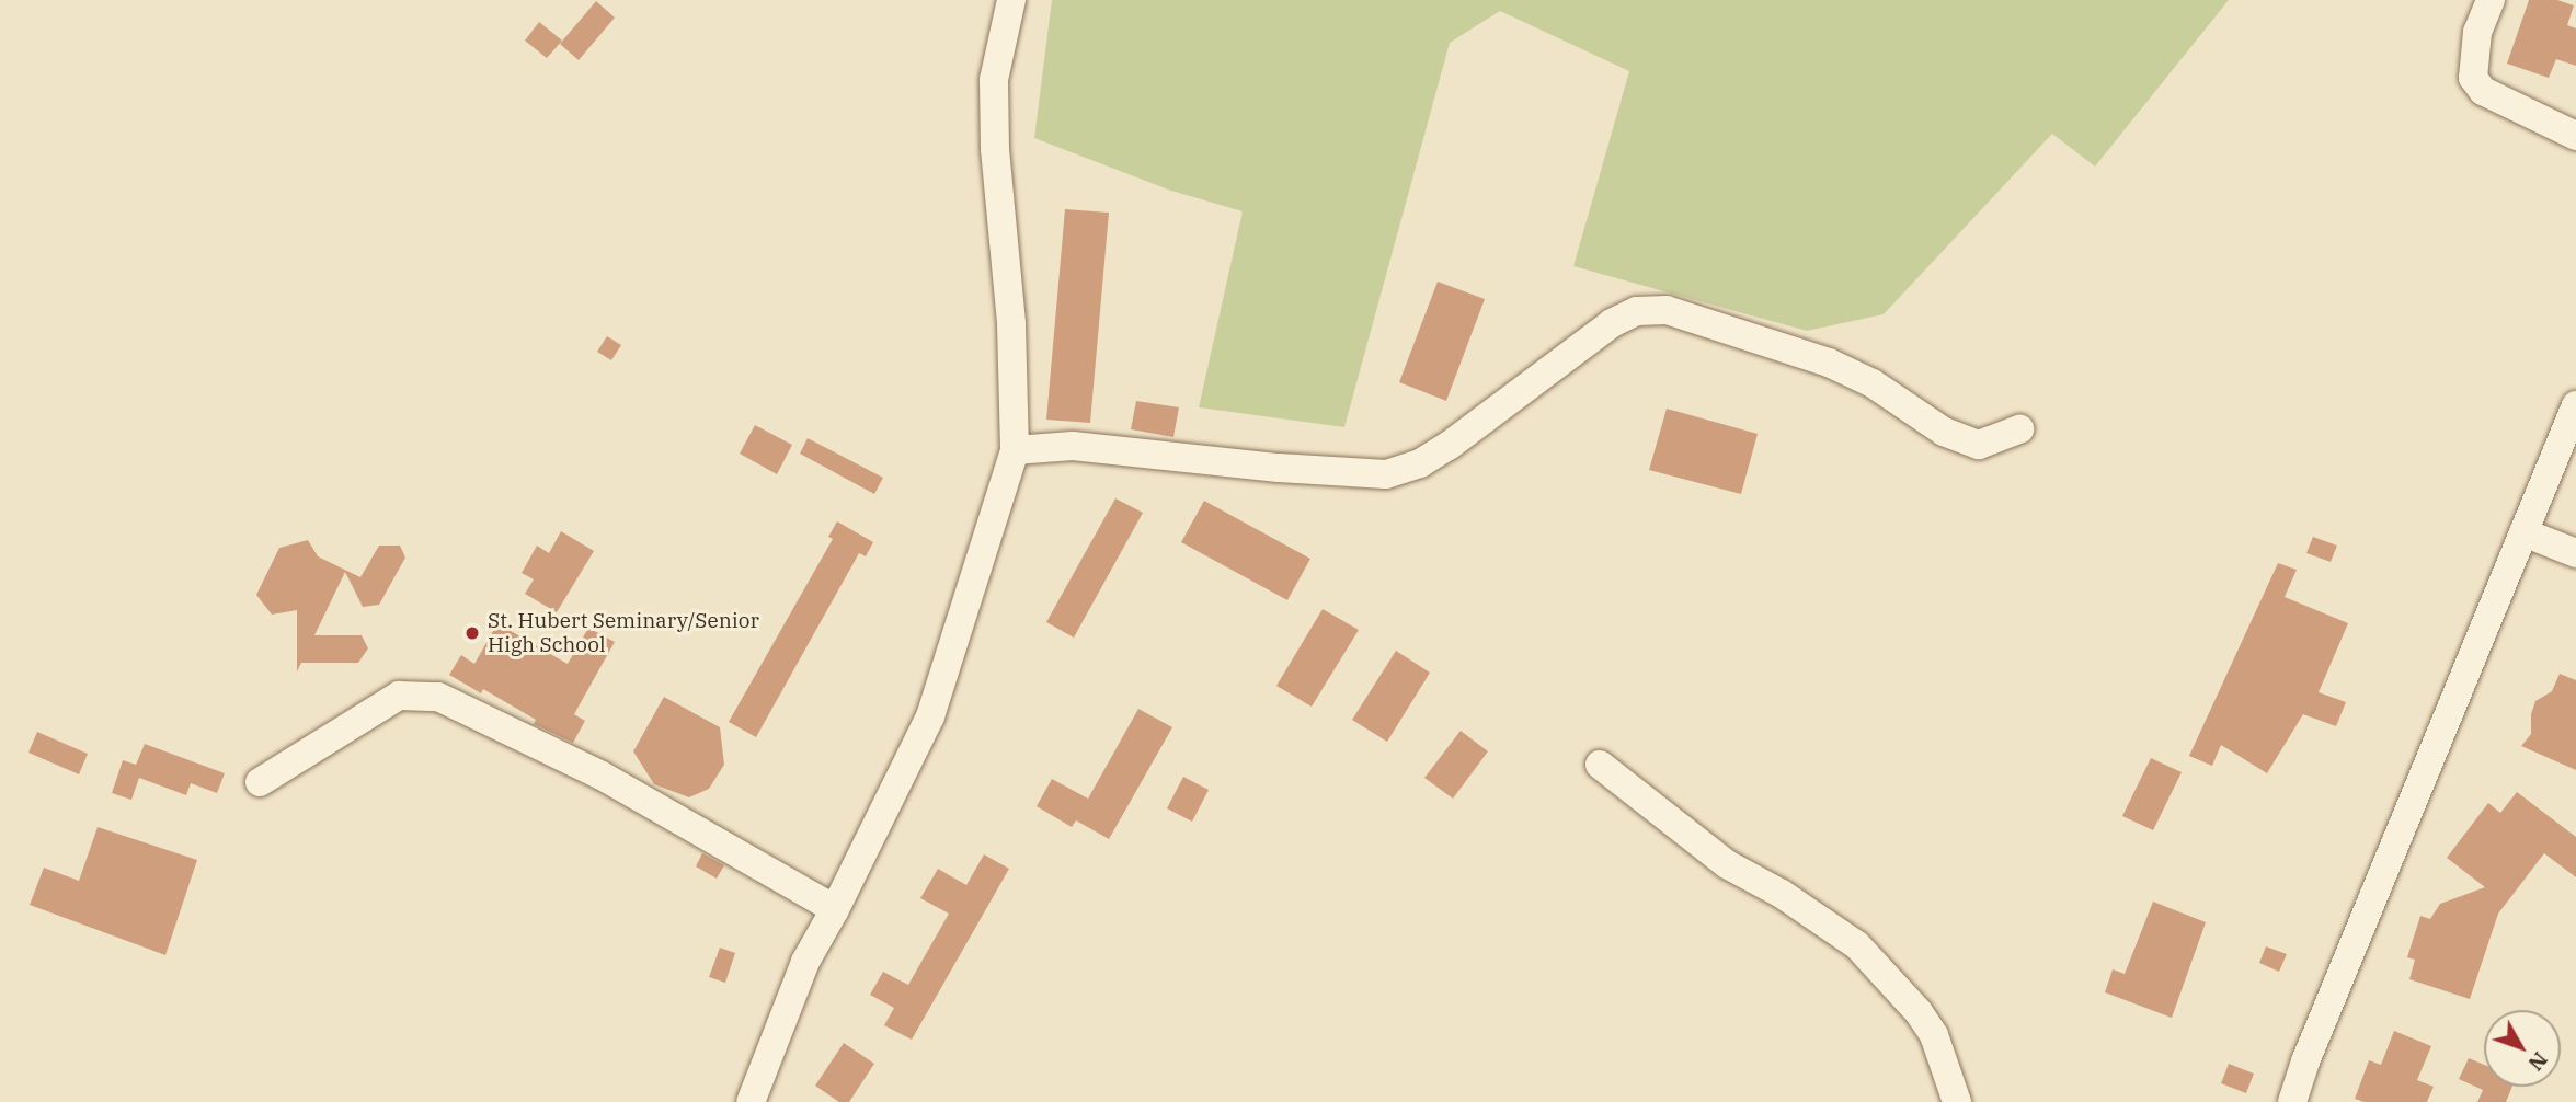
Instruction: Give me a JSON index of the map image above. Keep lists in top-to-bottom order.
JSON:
{
  "places": ["St. Hubert Seminary/Senior High School"],
  "north": "bottom right"
}
